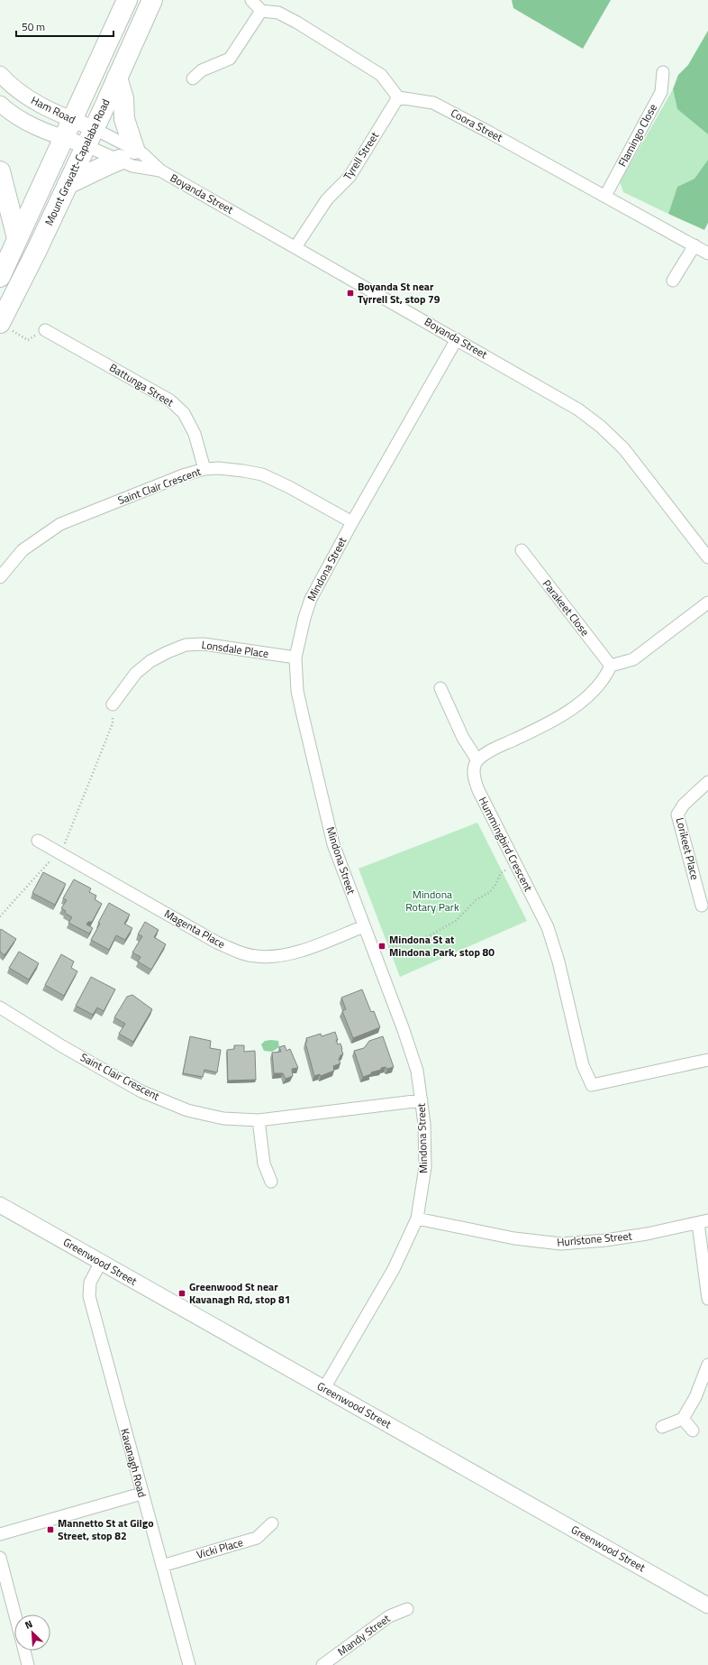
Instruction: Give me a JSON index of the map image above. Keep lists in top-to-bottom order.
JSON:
{
  "streets": {
    "highway": ["Mount Gravatt-Capalaba Road"],
    "street": [
      "Ham Road",
      "Coora Street",
      "Flamingo Close",
      "Tyrell Street",
      "Boyanda Street",
      "Battunga Street",
      "Saint Clair Crescent",
      "Mindona Street",
      "Parakeet Close",
      "Lonsdale Place",
      "Hummingbird Crescent",
      "Lorikeet Place",
      "Magenta Place",
      "Hurlstone Street",
      "Greenwood Street",
      "Kavanagh Road",
      "Vicki Place",
      "Mandy Street"
    ]
  },
  "crossings": [
    ["Ham Road", "Mount Gravatt-Capalaba Road"],
    ["Ham Road", "Boyanda Street"],
    ["Coora Street", "Flamingo Close"],
    ["Coora Street", "Tyrell Street"],
    ["Tyrell Street", "Boyanda Street"],
    ["Mount Gravatt-Capalaba Road", "Boyanda Street"],
    ["Boyanda Street", "Mindona Street"],
    ["Battunga Street", "Saint Clair Crescent"],
    ["Saint Clair Crescent", "Mindona Street"],
    ["Mindona Street", "Lonsdale Place"],
    ["Mindona Street", "Magenta Place"],
    ["Mindona Street", "Hurlstone Street"],
    ["Mindona Street", "Greenwood Street"],
    ["Greenwood Street", "Kavanagh Road"],
    ["Kavanagh Road", "Vicki Place"]
  ],
  "parks": ["Mindona Rotary Park"],
  "places": {
    "transit": [
      "Boyanda St near Tyrrell St, stop 79",
      "Mindona St at Mindona Park, stop 80",
      "Greenwood St near Kavanagh Rd, stop 81",
      "Mannetto St at Gilgo Street, stop 82"
    ]
  },
  "scale_bar": "50 m",
  "north": "top left"
}
